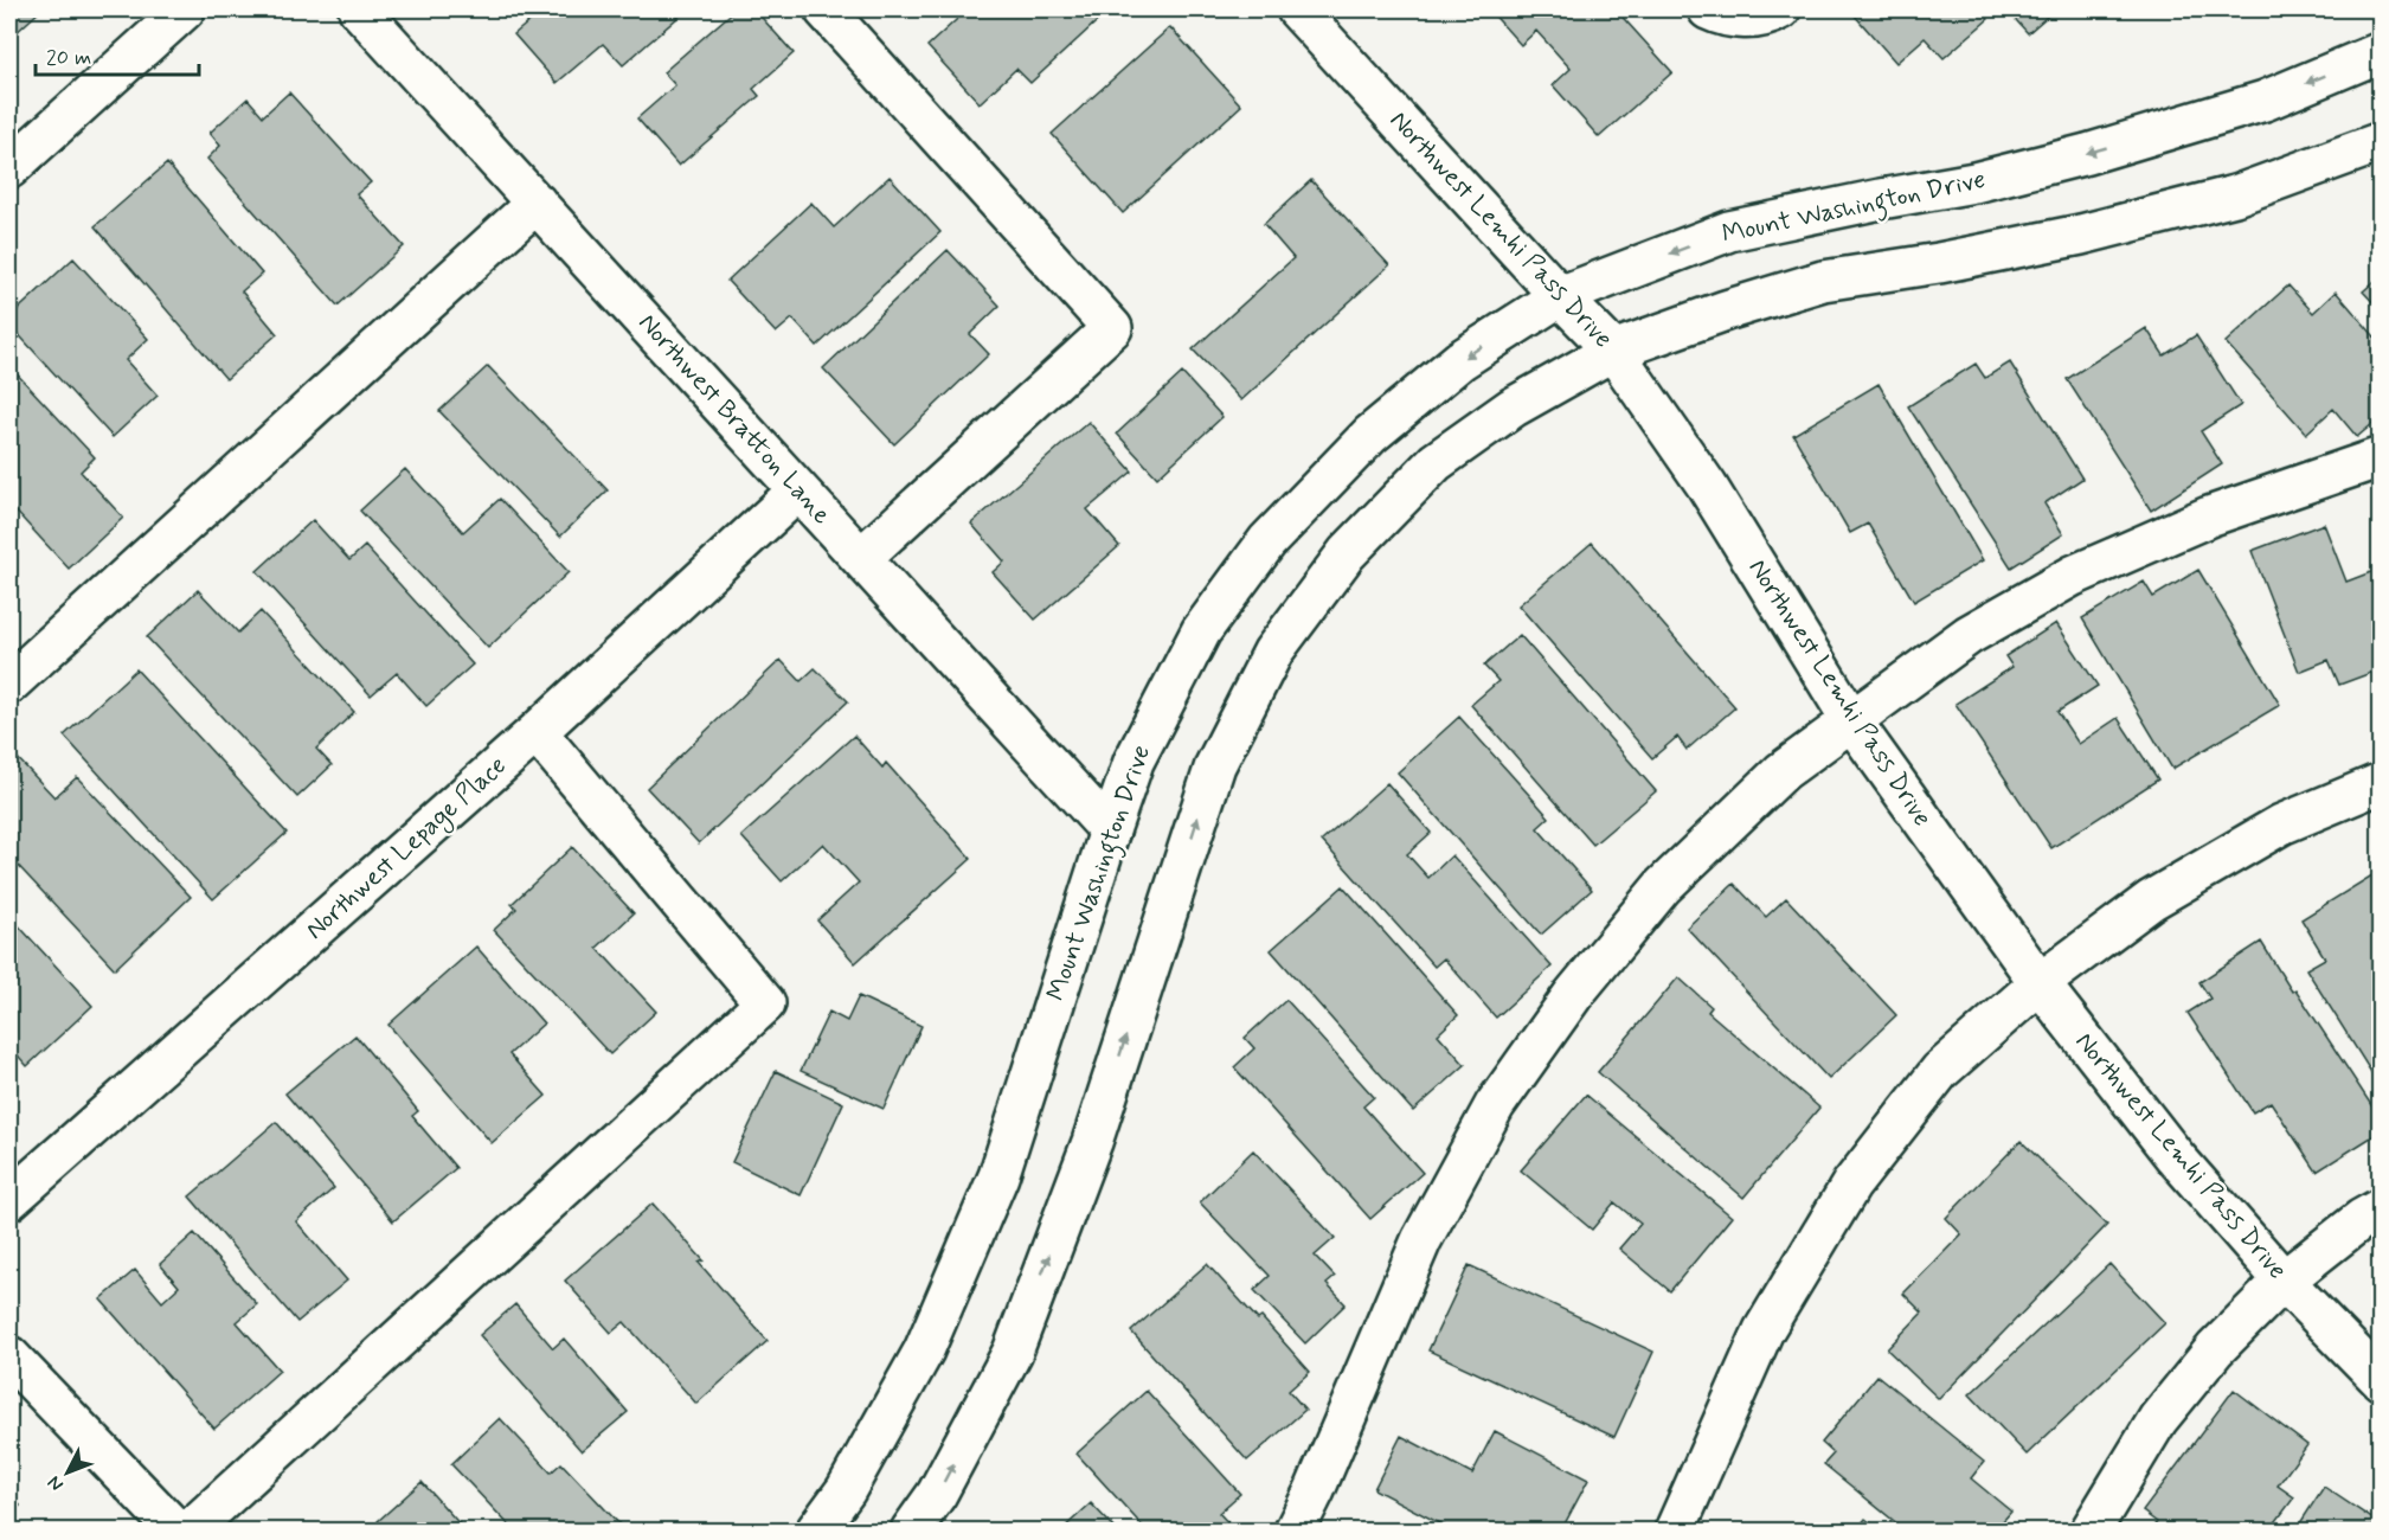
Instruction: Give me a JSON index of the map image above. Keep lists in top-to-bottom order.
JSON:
{
  "streets": {
    "street": [
      "Mount Washington Drive",
      "Northwest Lemhi Pass Drive",
      "Northwest Bratton Lane",
      "Northwest Lepage Place"
    ]
  },
  "crossings": [
    ["Mount Washington Drive", "Northwest Lemhi Pass Drive"],
    ["Mount Washington Drive", "Northwest Bratton Lane"],
    ["Northwest Bratton Lane", "Northwest Lepage Place"]
  ],
  "scale_bar": "20 m",
  "north": "bottom left"
}
